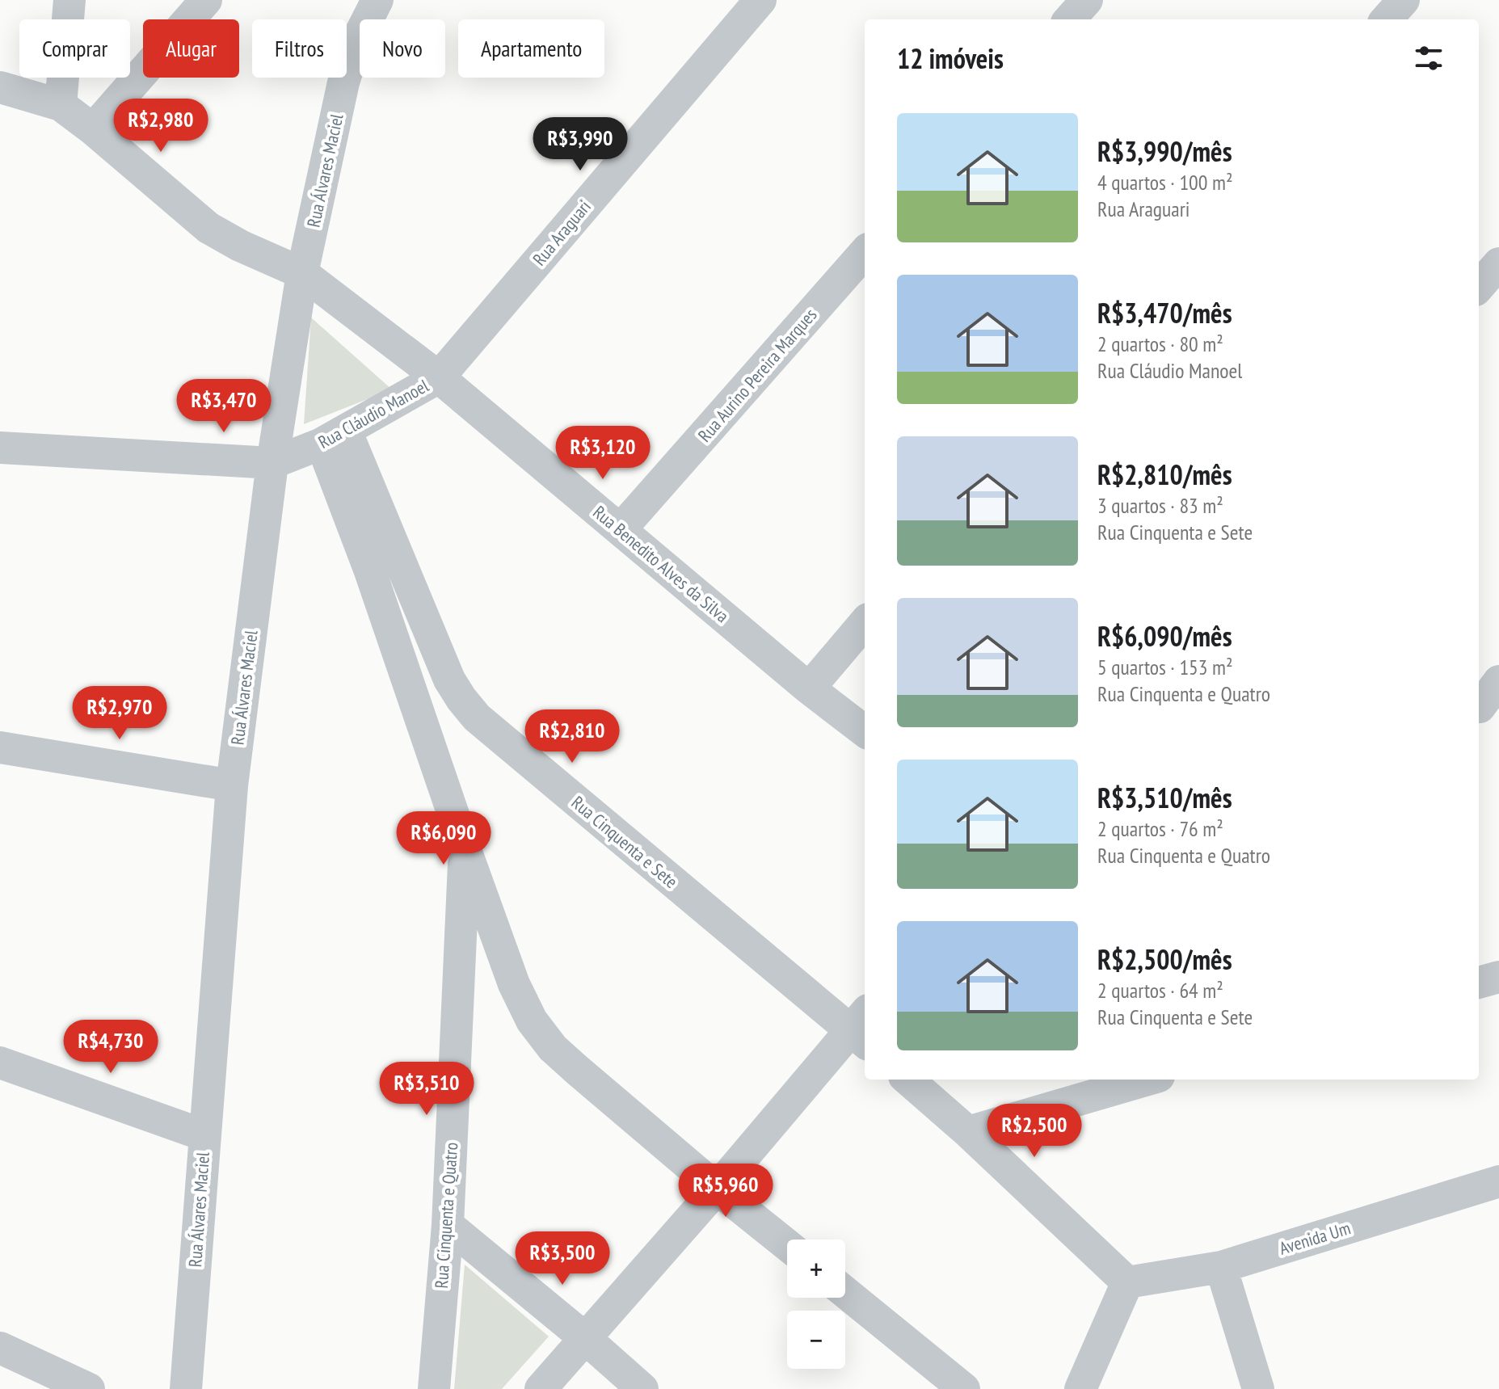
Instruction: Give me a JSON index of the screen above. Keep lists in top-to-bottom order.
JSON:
{
  "streets": {
    "street": [
      "Rua Álvares Maciel",
      "Rua Araguari",
      "Rua Aurino Pereira Marques",
      "Rua Cláudio Manoel",
      "Rua Benedito Alves da Silva",
      "Rua Cinquenta e Sete",
      "Rua Cinquenta e Quatro",
      "Avenida Um"
    ]
  },
  "crossings": [
    ["Rua Álvares Maciel", "Rua Cláudio Manoel"],
    ["Rua Álvares Maciel", "Rua Benedito Alves da Silva"],
    ["Rua Araguari", "Rua Cláudio Manoel"],
    ["Rua Araguari", "Rua Benedito Alves da Silva"],
    ["Rua Aurino Pereira Marques", "Rua Benedito Alves da Silva"],
    ["Rua Cláudio Manoel", "Rua Benedito Alves da Silva"],
    ["Rua Cláudio Manoel", "Rua Cinquenta e Sete"]
  ],
  "page": {
    "chip": [
      "Comprar",
      "Alugar",
      "Filtros",
      "Novo",
      "Apartamento"
    ],
    "heading": "12 imóveis",
    "list": [
      {
        "name": "R$3,990/mês",
        "note": "4 quartos · 100 m² · Rua Araguari"
      },
      {
        "name": "R$3,470/mês",
        "note": "2 quartos · 80 m² · Rua Cláudio Manoel"
      },
      {
        "name": "R$2,810/mês",
        "note": "3 quartos · 83 m² · Rua Cinquenta e Sete"
      },
      {
        "name": "R$6,090/mês",
        "note": "5 quartos · 153 m² · Rua Cinquenta e Quatro"
      },
      {
        "name": "R$3,510/mês",
        "note": "2 quartos · 76 m² · Rua Cinquenta e Quatro"
      },
      {
        "name": "R$2,500/mês",
        "note": "2 quartos · 64 m² · Rua Cinquenta e Sete"
      }
    ],
    "price": [
      "R$2,980",
      "R$3,990",
      "R$3,470",
      "R$3,120",
      "R$2,970",
      "R$2,810",
      "R$6,090",
      "R$4,730",
      "R$3,510",
      "R$2,500",
      "R$5,960",
      "R$3,500"
    ],
    "map_buttons": ["+", "−"]
  }
}
